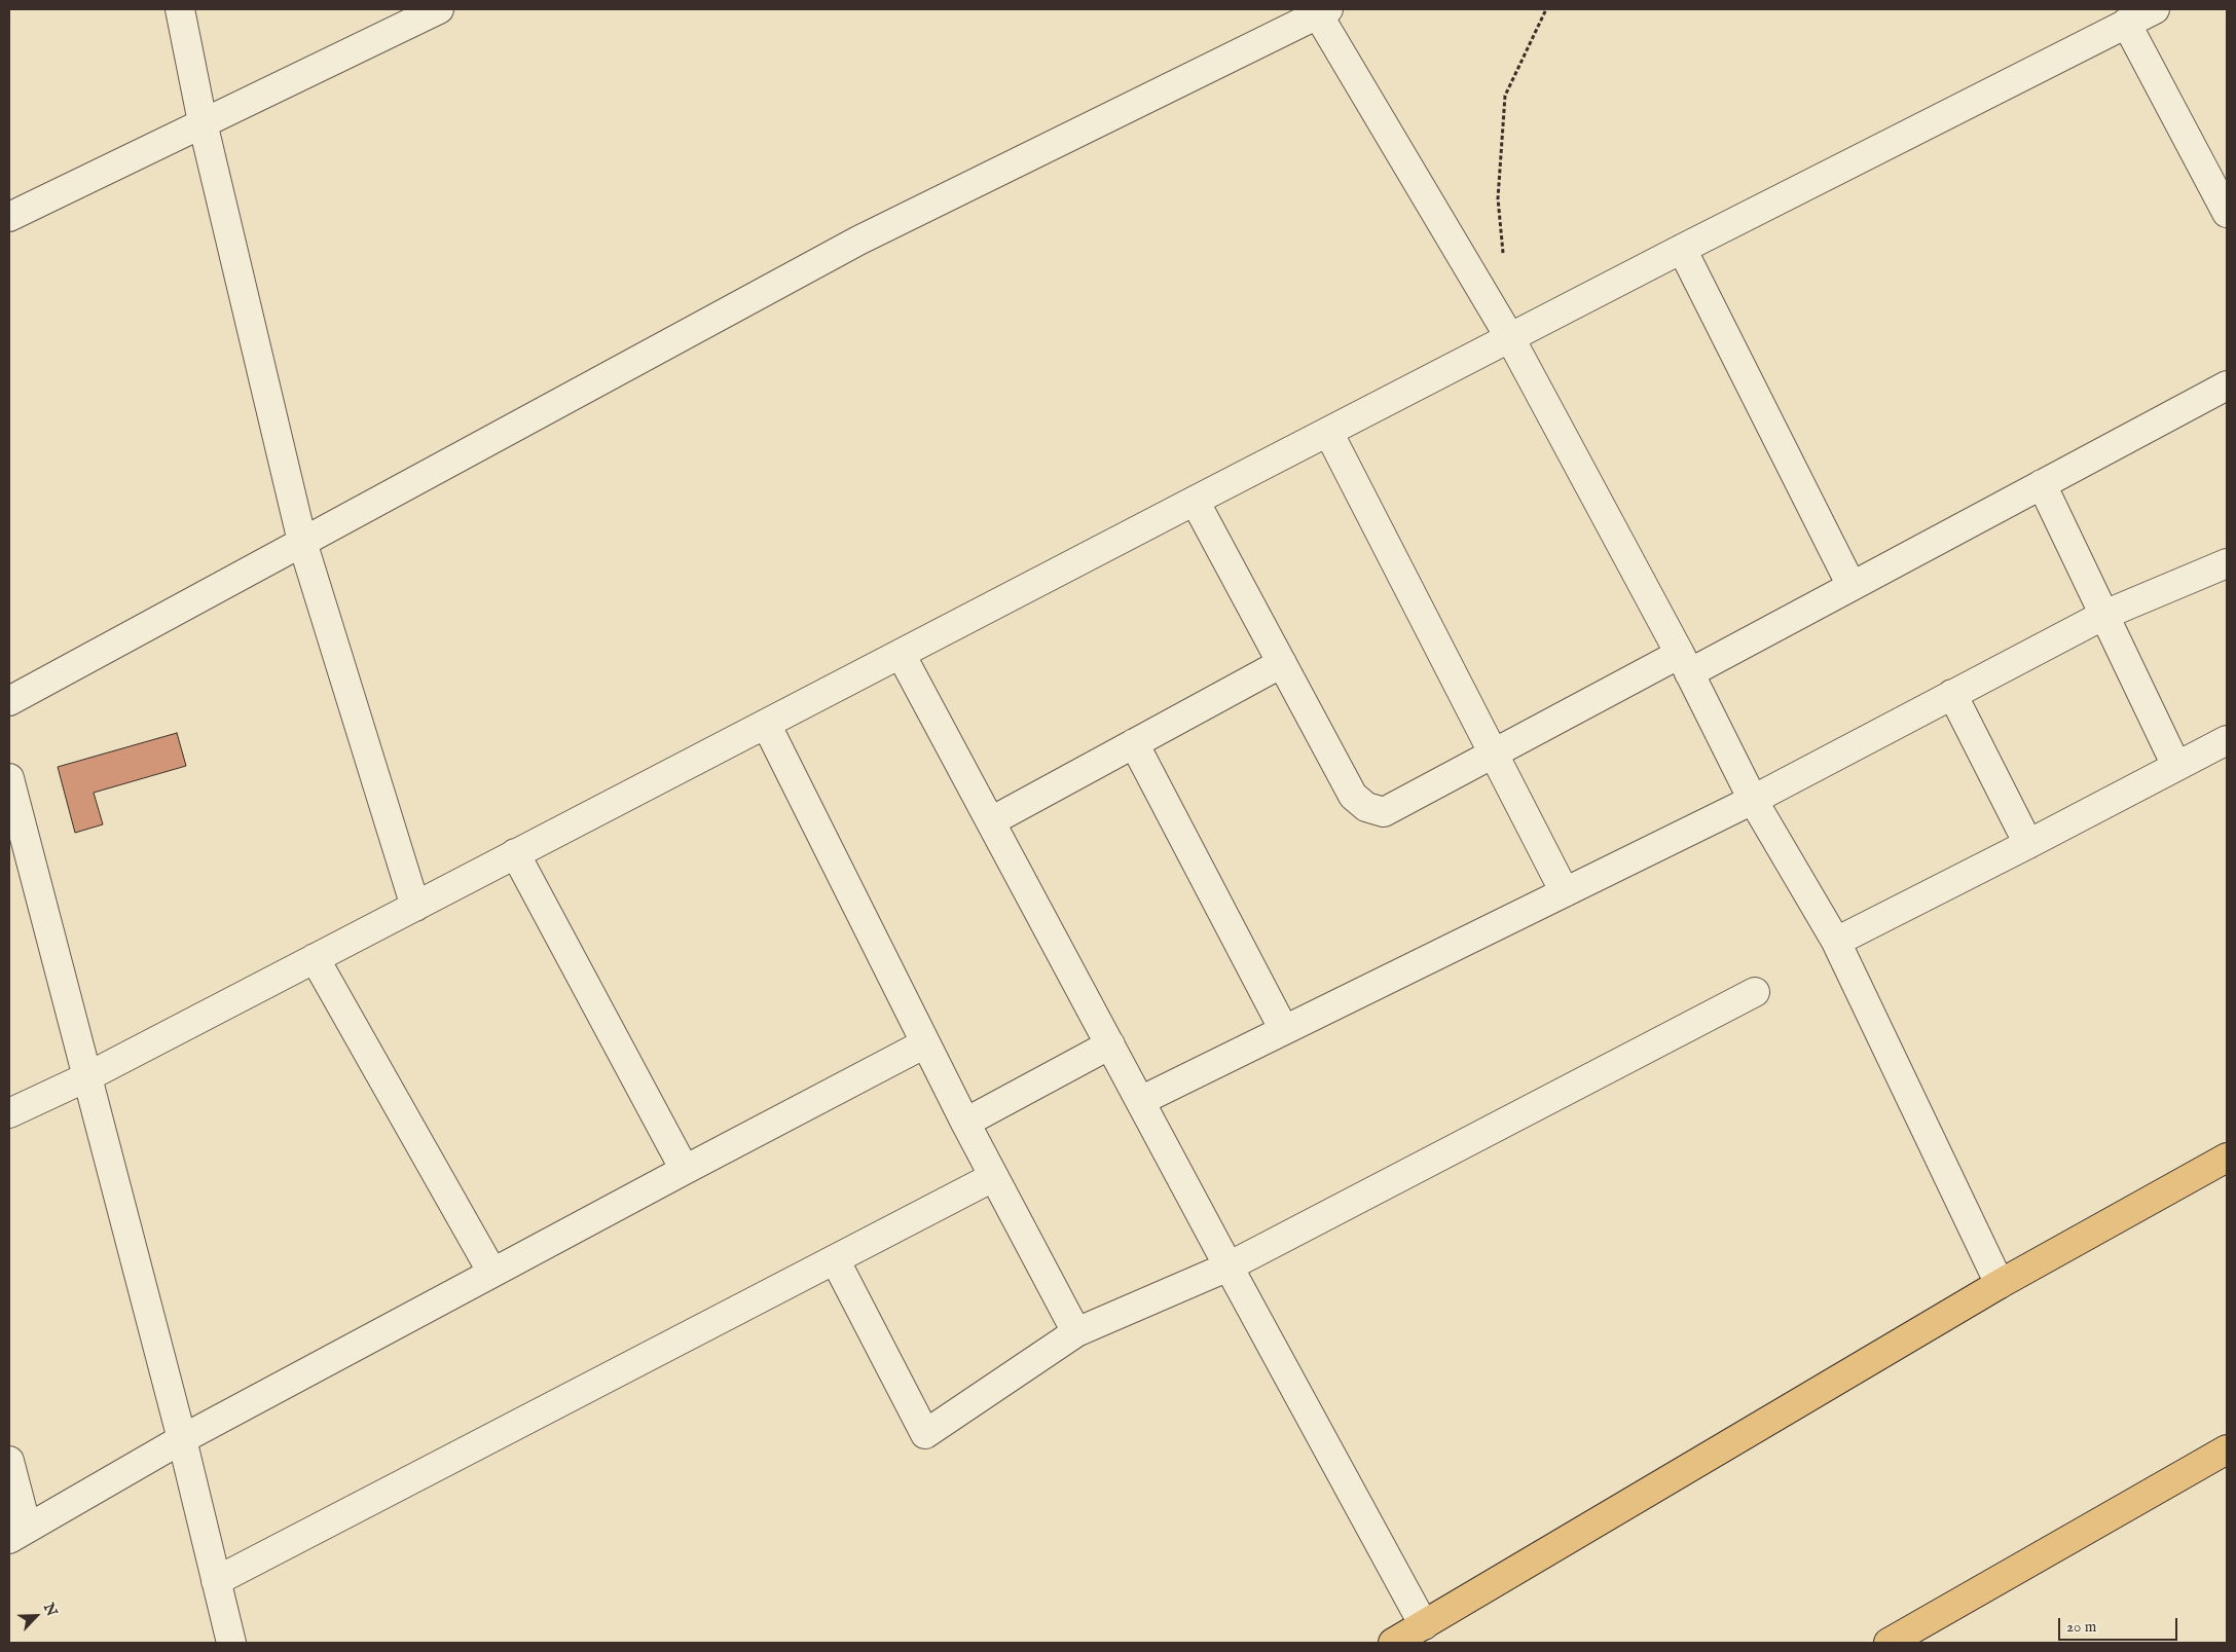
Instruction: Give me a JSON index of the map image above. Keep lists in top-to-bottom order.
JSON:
{
  "scale_bar": "20 m",
  "north": "top right"
}
